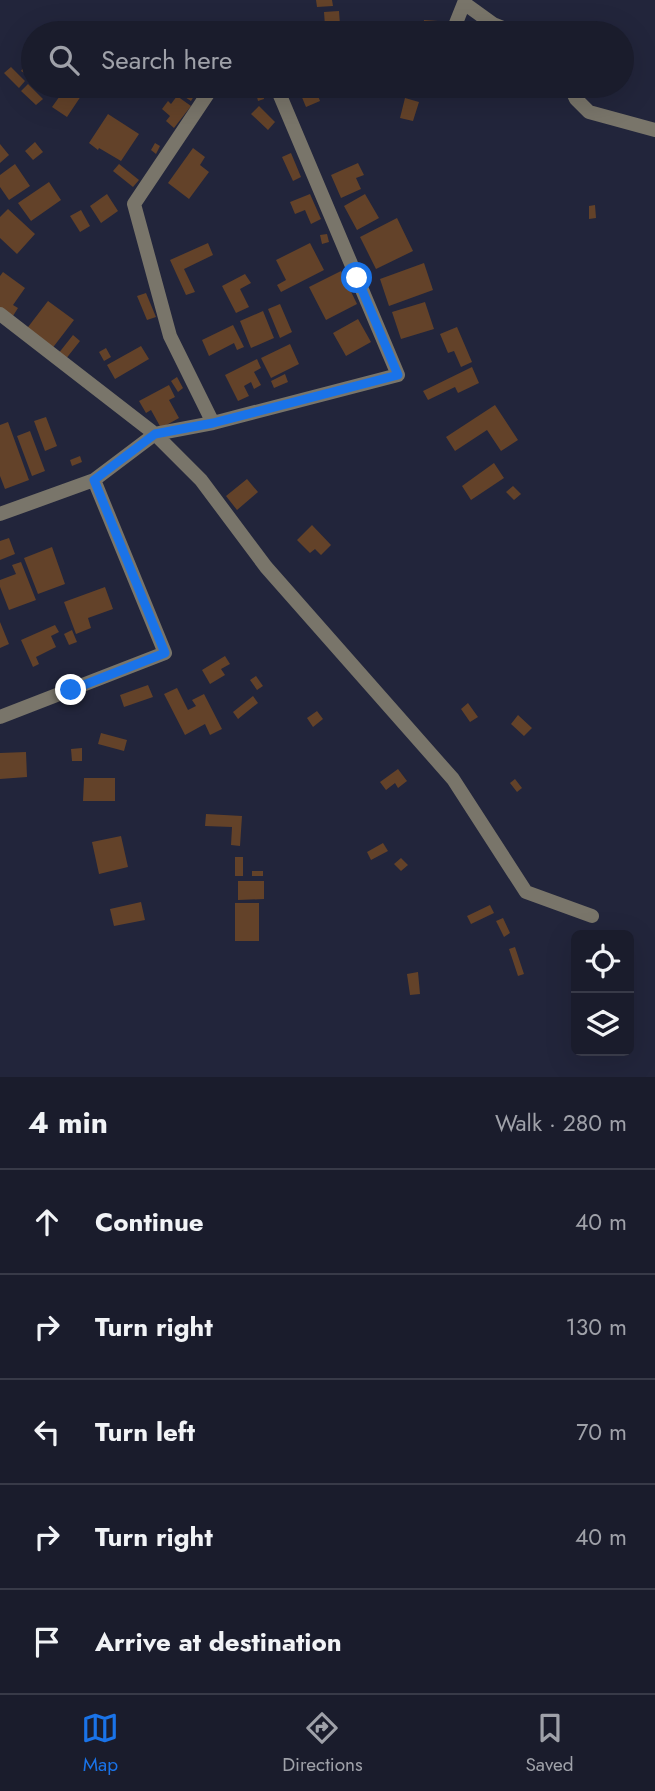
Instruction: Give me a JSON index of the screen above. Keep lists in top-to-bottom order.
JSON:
{
  "page": {
    "search": "Search here",
    "heading": ["4 min", "Walk · 280 m"],
    "list": [
      ["Continue", "40 m"],
      ["Turn right", "130 m"],
      ["Turn left", "70 m"],
      ["Turn right", "40 m"],
      "Arrive at destination"
    ],
    "nav": ["Map", "Directions", "Saved"]
  }
}
